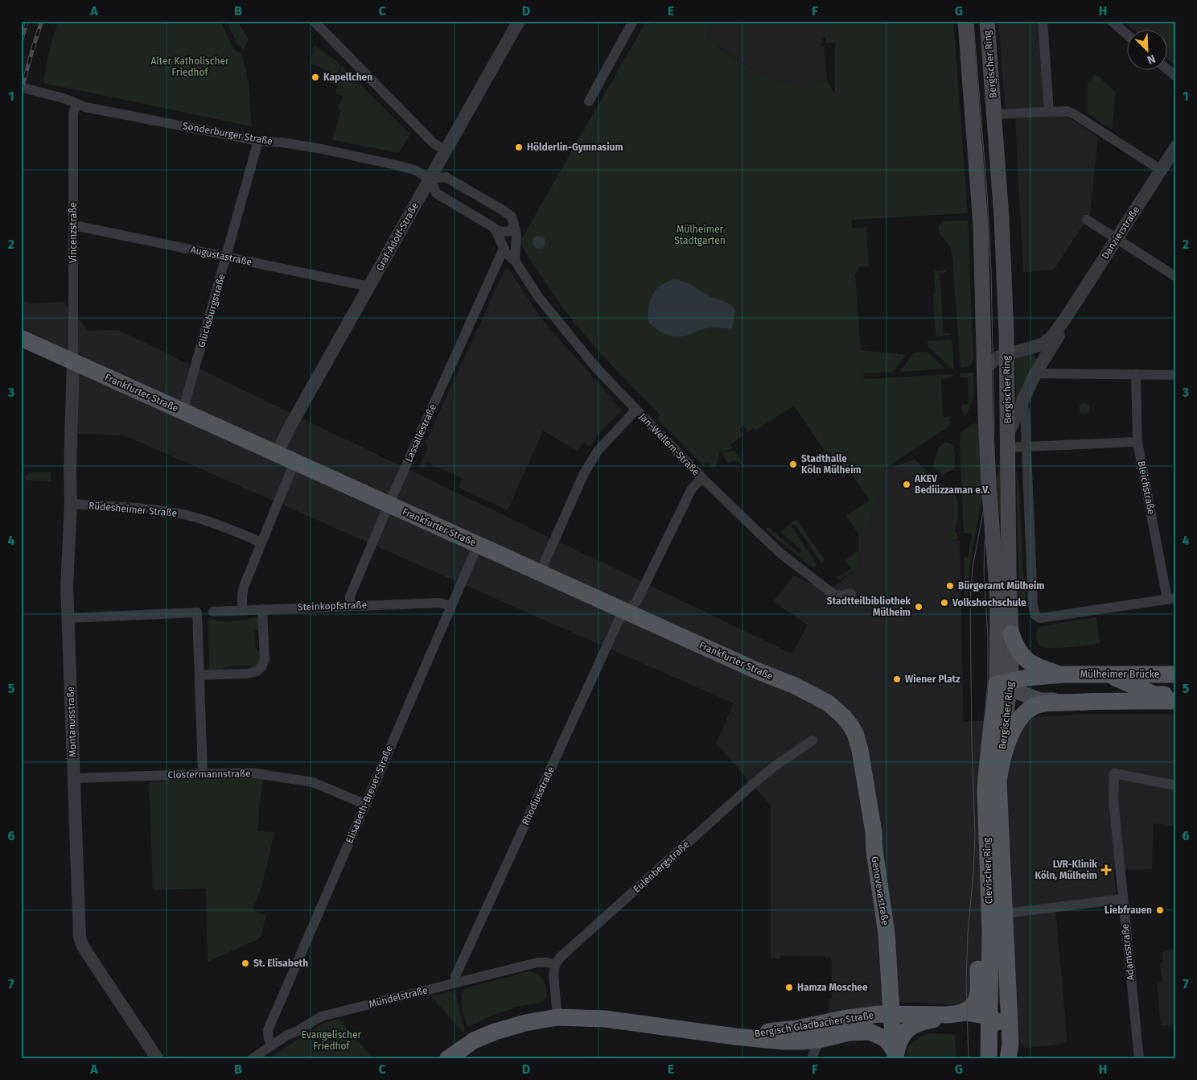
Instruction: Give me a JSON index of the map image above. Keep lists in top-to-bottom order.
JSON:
{
  "streets": {
    "main road": [
      "Bergischer Ring",
      "Frankfurter Straße",
      "Mülheimer Brücke",
      "Clevischer Ring",
      "Genovevastraße",
      "Bergisch Gladbacher Straße"
    ],
    "street": [
      "Sonderburger Straße",
      "Vincenzstraße",
      "Danzierstraße",
      "Graf-Adolf-Straße",
      "Augustastraße",
      "Glücksburgstraße",
      "Lassallestraße",
      "Jan-Wellem-Straße",
      "Bleichstraße",
      "Rüdesheimer Straße",
      "Steinkopfstraße",
      "Montanusstraße",
      "Clostermannstraße",
      "Elisabeth-Breuer-Straße",
      "Rhodiusstraße",
      "Eulenbergstraße",
      "Adamsstraße",
      "Mündelstraße"
    ]
  },
  "crossings": [
    ["Bergischer Ring", "Danzierstraße"],
    ["Bergischer Ring", "Bleichstraße"],
    ["Bergischer Ring", "Clevischer Ring"],
    ["Sonderburger Straße", "Vincenzstraße"],
    ["Sonderburger Straße", "Graf-Adolf-Straße"],
    ["Sonderburger Straße", "Glücksburgstraße"],
    ["Vincenzstraße", "Augustastraße"],
    ["Vincenzstraße", "Frankfurter Straße"],
    ["Vincenzstraße", "Montanusstraße"],
    ["Graf-Adolf-Straße", "Augustastraße"],
    ["Graf-Adolf-Straße", "Frankfurter Straße"],
    ["Augustastraße", "Glücksburgstraße"],
    ["Glücksburgstraße", "Frankfurter Straße"],
    ["Frankfurter Straße", "Lassallestraße"],
    ["Frankfurter Straße", "Montanusstraße"],
    ["Frankfurter Straße", "Elisabeth-Breuer-Straße"],
    ["Frankfurter Straße", "Rhodiusstraße"],
    ["Frankfurter Straße", "Genovevastraße"],
    ["Lassallestraße", "Jan-Wellem-Straße"],
    ["Lassallestraße", "Steinkopfstraße"],
    ["Jan-Wellem-Straße", "Rhodiusstraße"],
    ["Rüdesheimer Straße", "Montanusstraße"],
    ["Steinkopfstraße", "Elisabeth-Breuer-Straße"],
    ["Montanusstraße", "Clostermannstraße"],
    ["Clostermannstraße", "Elisabeth-Breuer-Straße"],
    ["Elisabeth-Breuer-Straße", "Mündelstraße"],
    ["Rhodiusstraße", "Mündelstraße"],
    ["Eulenbergstraße", "Mündelstraße"],
    ["Clevischer Ring", "Bergisch Gladbacher Straße"],
    ["Genovevastraße", "Bergisch Gladbacher Straße"]
  ],
  "parks": ["Alter Katholischer Friedhof", "Mülheimer Stadtgarten", "Evangelischer Friedhof"],
  "places": {
    "other": [
      "Kapellchen",
      "Hölderlin-Gymnasium",
      "Stadthalle Köln Mülheim",
      "AKEV Bediüzzaman e.V.",
      "Bürgeramt Mülheim",
      "Volkshochschule",
      "Stadtteilbibliothek Mülheim",
      "Wiener Platz",
      "Liebfrauen",
      "St. Elisabeth",
      "Hamza Moschee"
    ],
    "health": ["LVR-Klinik Köln, Mülheim"]
  },
  "north": "bottom right",
  "grid": {
    "columns": [
      "A",
      "B",
      "C",
      "D",
      "E",
      "F",
      "G",
      "H"
    ],
    "rows": [
      "1",
      "2",
      "3",
      "4",
      "5",
      "6",
      "7"
    ]
  }
}
